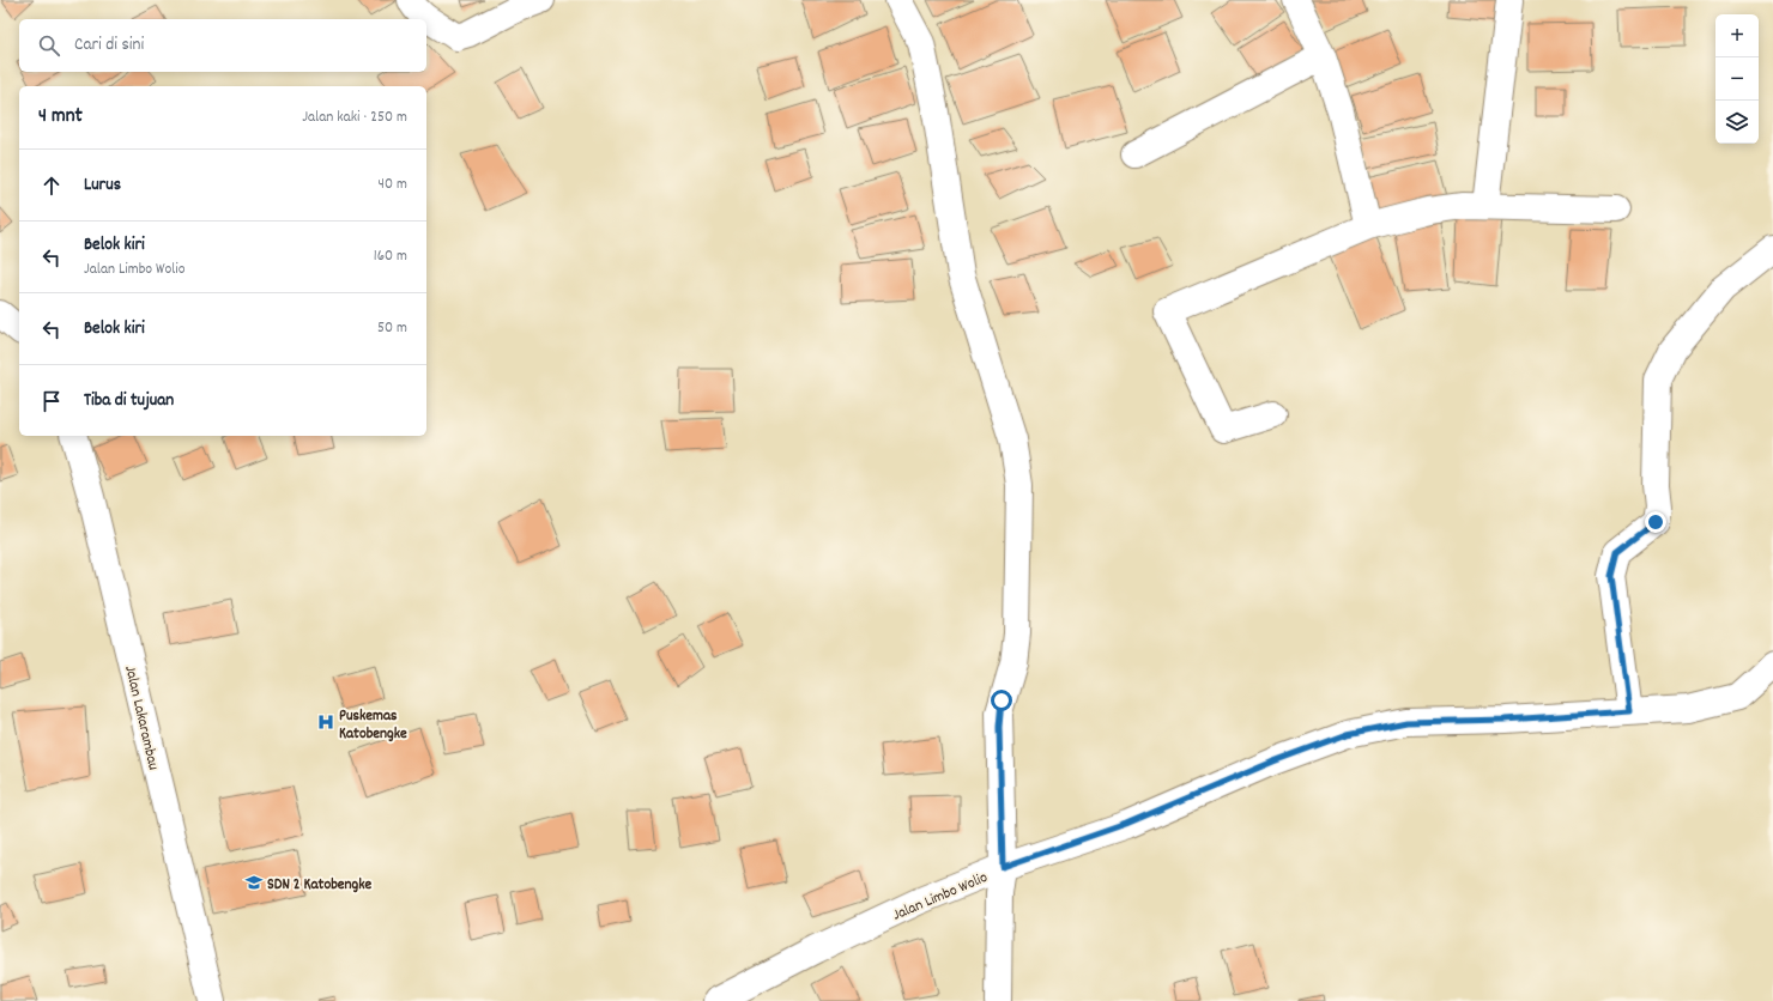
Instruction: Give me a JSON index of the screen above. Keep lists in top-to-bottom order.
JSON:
{
  "streets": {
    "street": ["Jalan Lakarambau", "Jalan Limbo Wolio"]
  },
  "places": {
    "hospital": ["Puskemas Katobengke"],
    "school or university": ["SDN 2 Katobengke"]
  },
  "page": {
    "map_buttons": ["+", "−"],
    "search": "Cari di sini",
    "heading": ["4 mnt", "Jalan kaki · 250 m"],
    "list": [
      ["Lurus", "40 m"],
      ["Belok kiri", "Jalan Limbo Wolio", "160 m"],
      ["Belok kiri", "50 m"],
      "Tiba di tujuan"
    ]
  }
}
